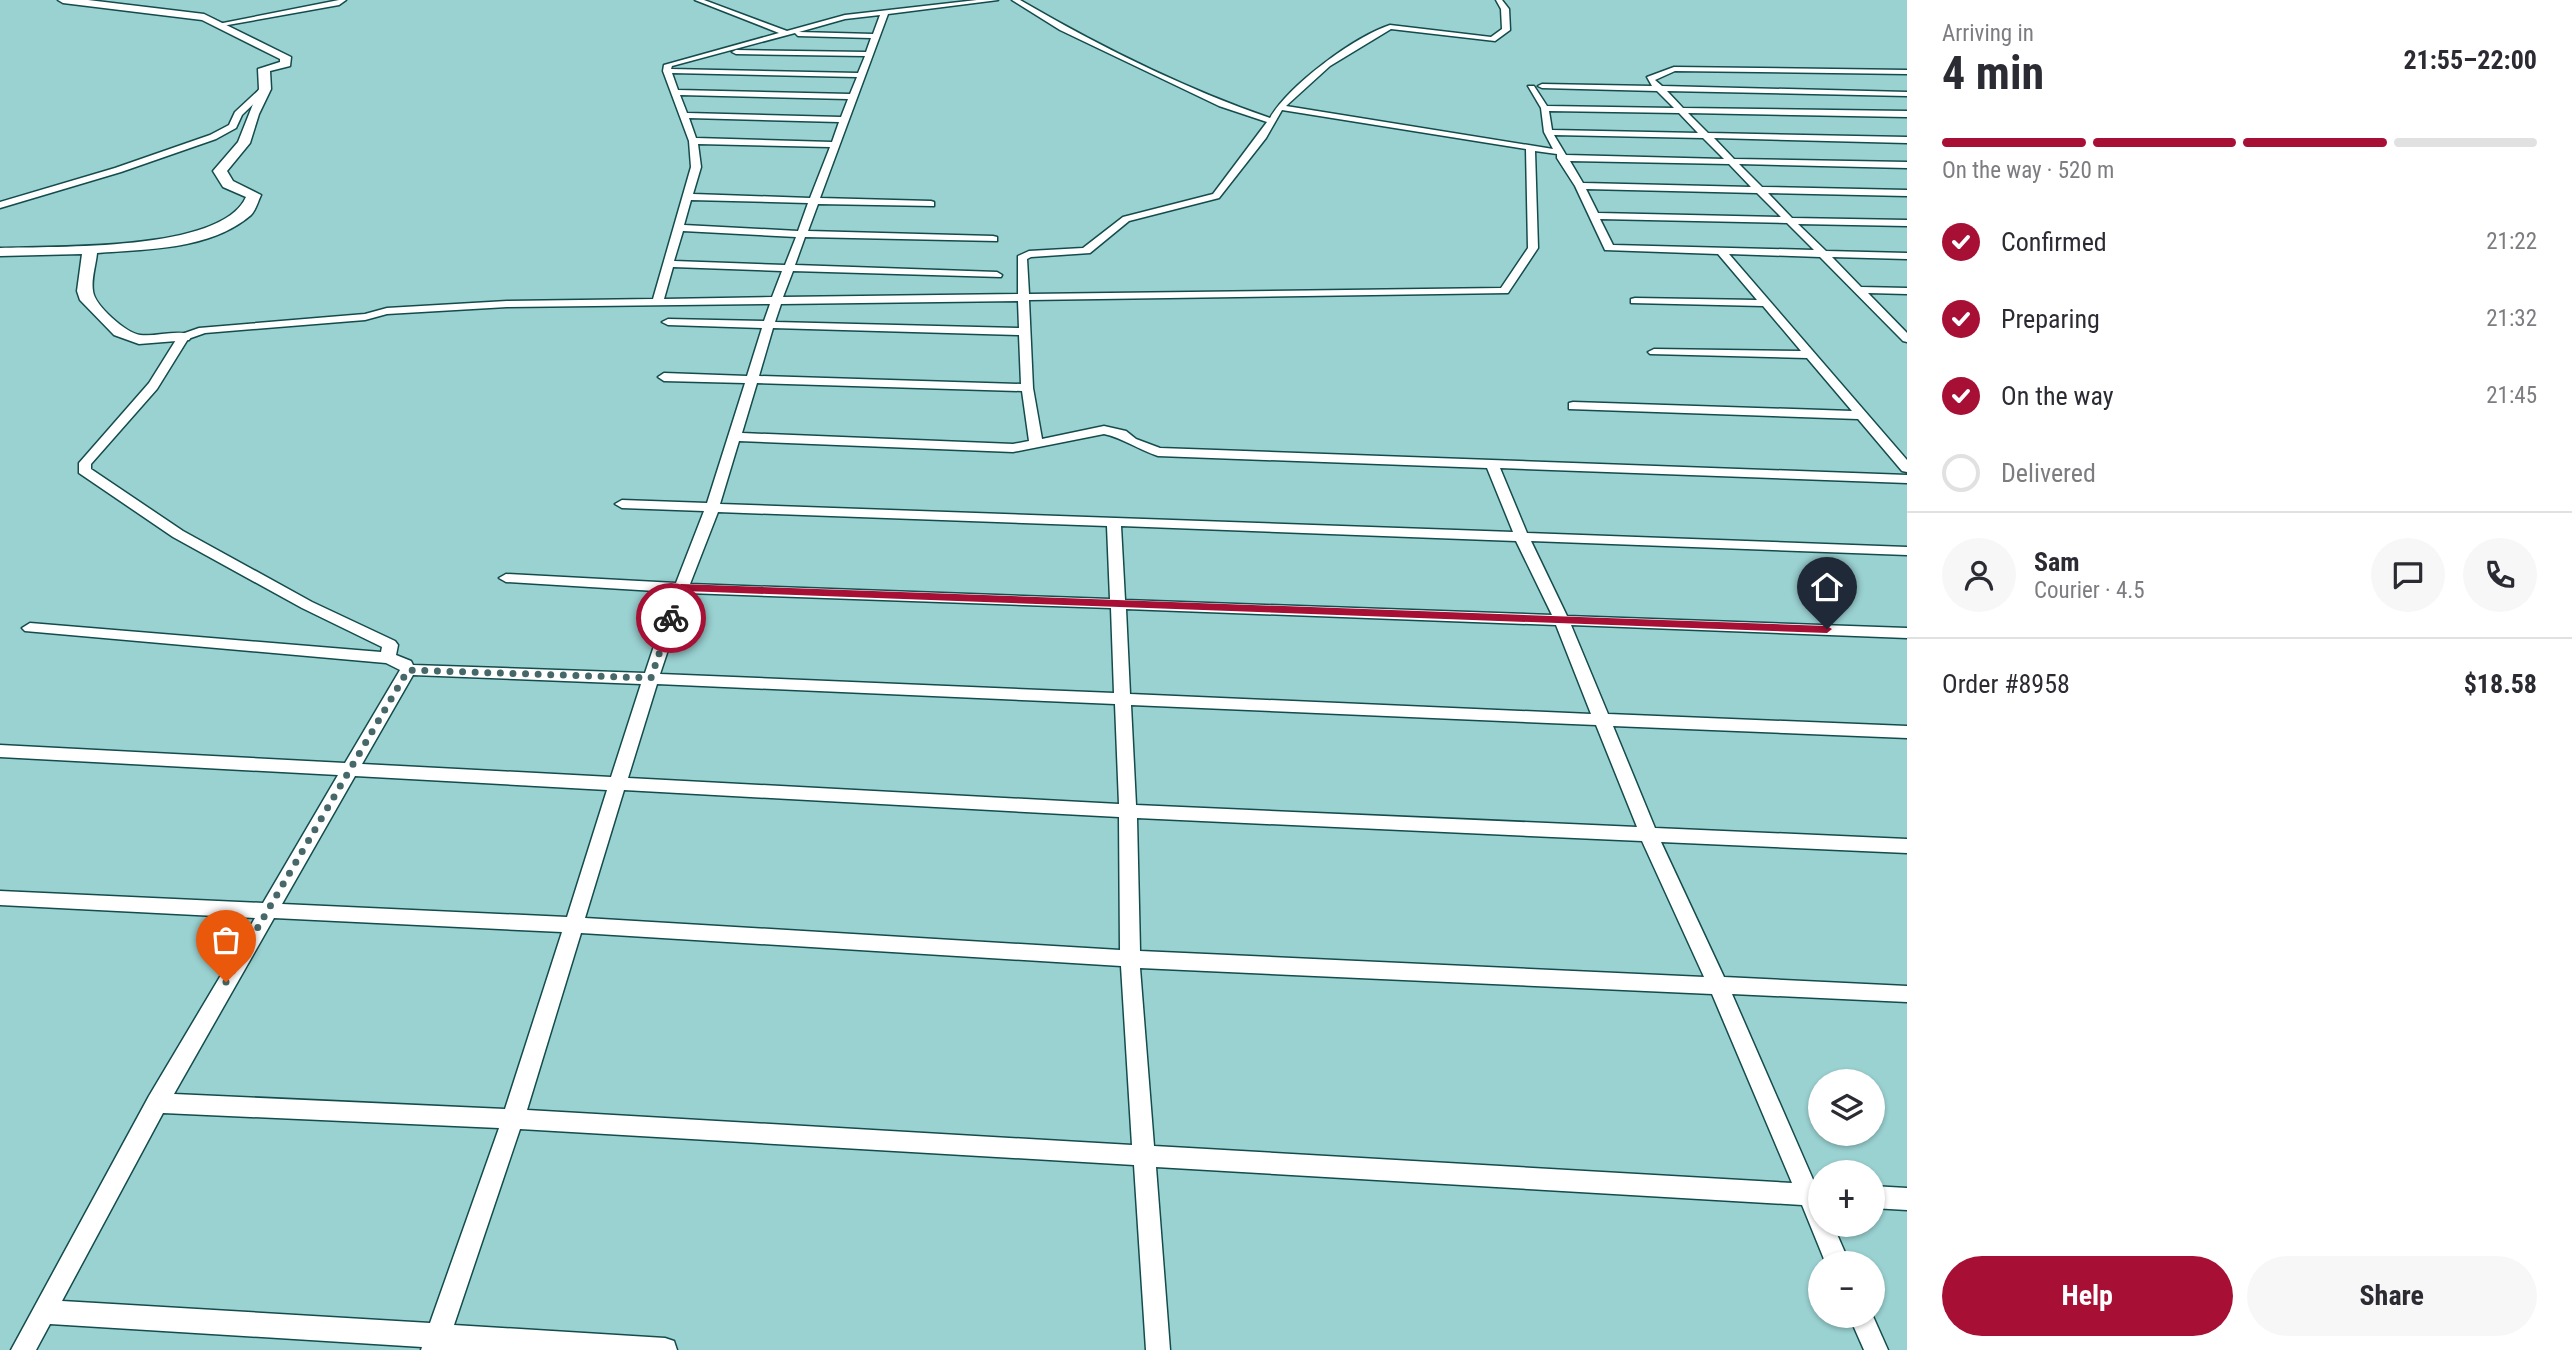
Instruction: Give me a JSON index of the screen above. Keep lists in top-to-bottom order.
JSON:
{
  "page": {
    "heading": ["4 min", "Arriving in", "21:55–22:00"],
    "panel": [
      "Sam",
      "Courier · 4.5",
      "Order #8958",
      "$18.58"
    ],
    "bar": "On the way · 520 m",
    "list": [
      ["Confirmed", "21:22"],
      ["Preparing", "21:32"],
      ["On the way", "21:45"],
      "Delivered"
    ],
    "map_buttons": ["+", "−"],
    "buttons": ["Help", "Share"]
  }
}
